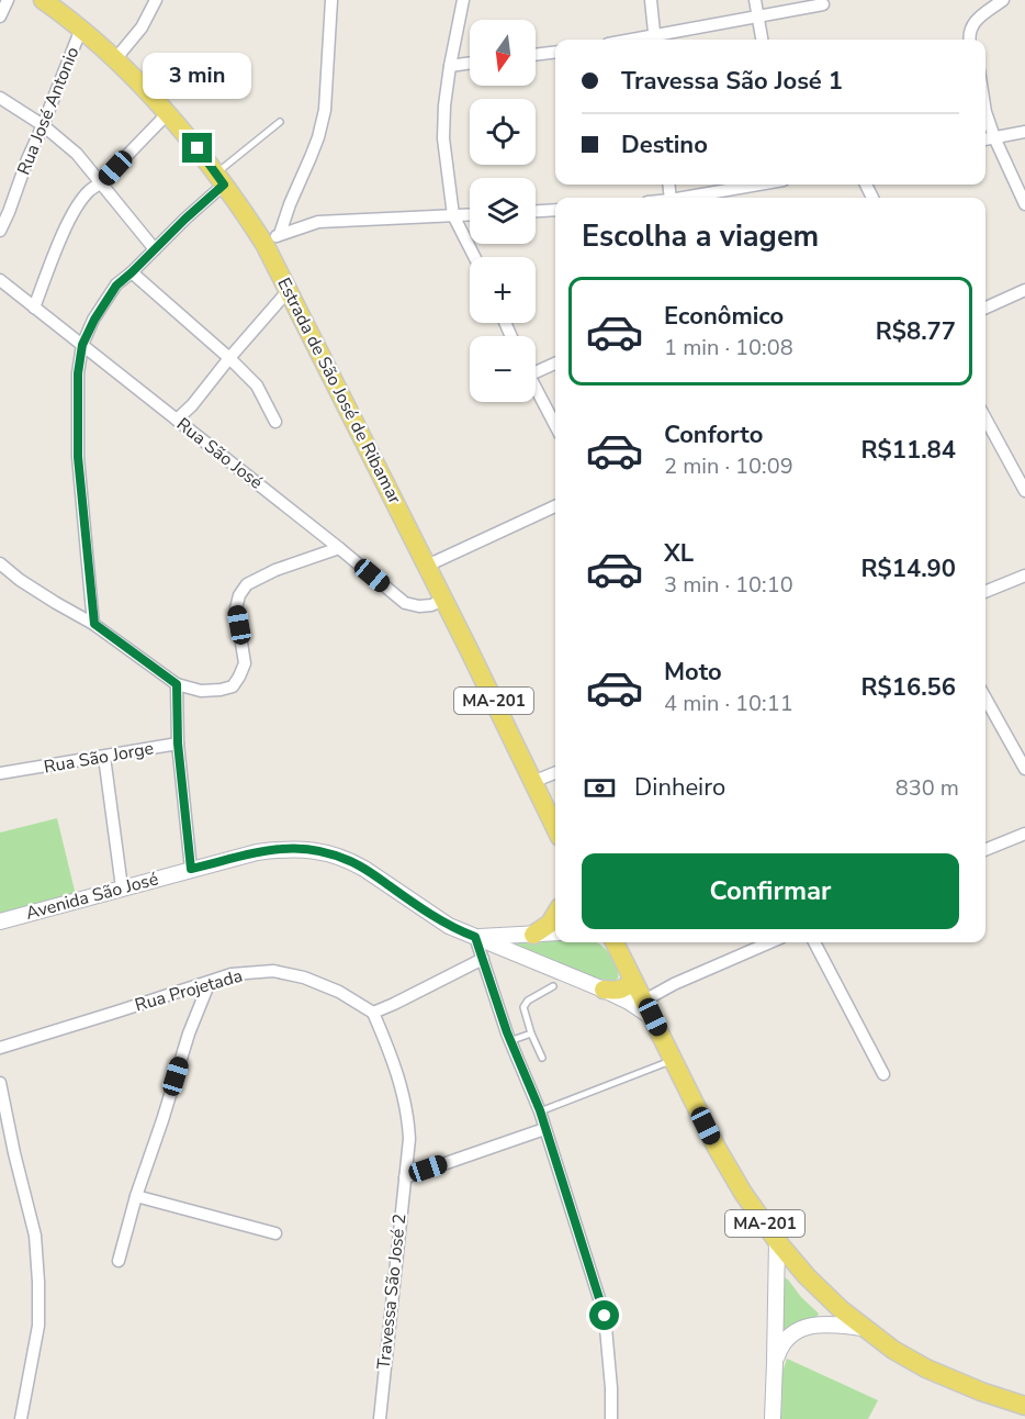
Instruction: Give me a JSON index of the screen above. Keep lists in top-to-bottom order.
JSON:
{
  "streets": {
    "main road": ["Estrada de São José de Ribamar", "MA-201"],
    "street": [
      "Rua José Antonio",
      "Rua São José",
      "Rua São Jorge",
      "Avenida São José",
      "Rua Projetada",
      "Travessa São José 2"
    ]
  },
  "crossings": [
    ["Rua José Antonio", "Estrada de São José de Ribamar"],
    ["Estrada de São José de Ribamar", "Rua São José"],
    ["MA-201", "Avenida São José"],
    ["Rua Projetada", "Travessa São José 2"]
  ],
  "north": "bottom",
  "page": {
    "map_buttons": ["+", "−"],
    "banner": ["Travessa São José 1", "Destino"],
    "bubble": "3 min",
    "heading": "Escolha a viagem",
    "list": [
      {
        "name": "Econômico",
        "note": "1 min · 10:08",
        "value": "R$8.77"
      },
      {
        "name": "Conforto",
        "note": "2 min · 10:09",
        "value": "R$11.84"
      },
      {
        "name": "XL",
        "note": "3 min · 10:10",
        "value": "R$14.90"
      },
      {
        "name": "Moto",
        "note": "4 min · 10:11",
        "value": "R$16.56"
      }
    ],
    "pay": ["Dinheiro", "830 m"],
    "buttons": "Confirmar"
  }
}
